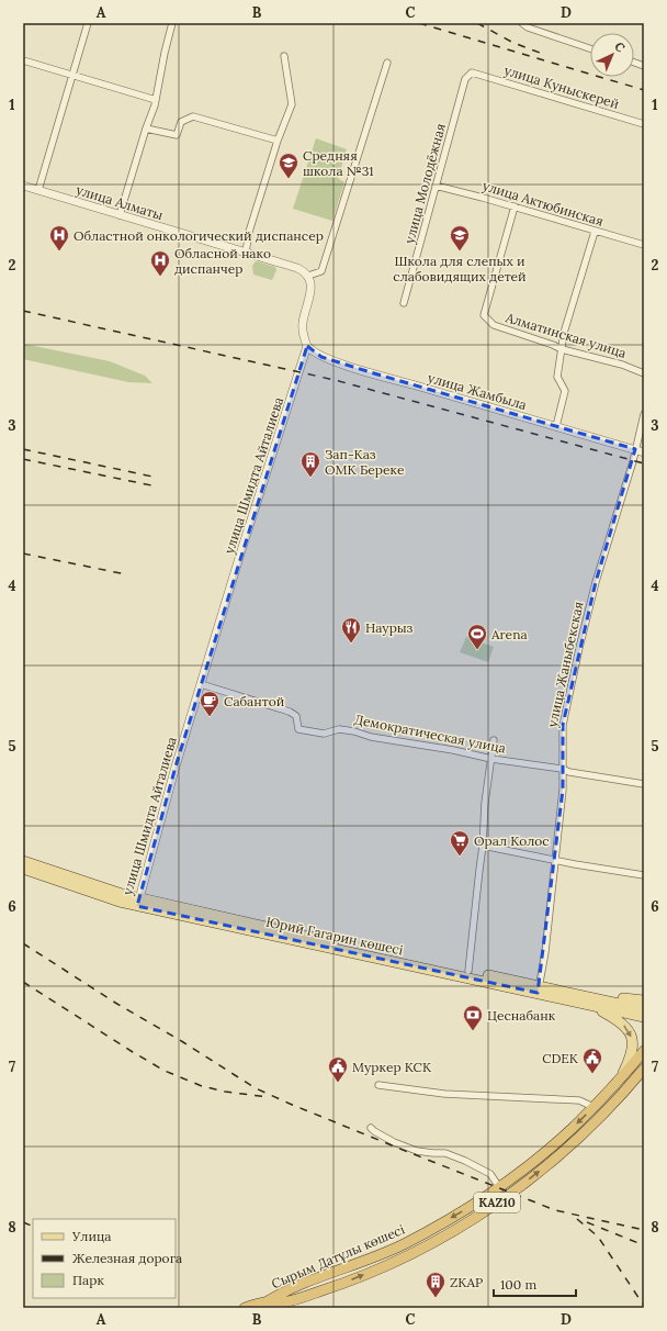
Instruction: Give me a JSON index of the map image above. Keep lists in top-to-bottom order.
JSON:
{
  "streets": {
    "highway": ["KAZ10", "Сырым Датұлы көшесі"],
    "main road": ["Юрий Гагарин көшесі"],
    "street": [
      "улица Куныскерей",
      "улица Молодёжная",
      "улица Алматы",
      "улица Актюбинская",
      "Алматинская улица",
      "улица Жамбыла",
      "улица Шмидта Айталиева",
      "улица Жаныбекская",
      "Демократическая улица"
    ]
  },
  "crossings": [
    ["улица Куныскерей", "улица Молодёжная"],
    ["улица Молодёжная", "улица Актюбинская"],
    ["улица Алматы", "улица Шмидта Айталиева"],
    ["улица Актюбинская", "Алматинская улица"],
    ["улица Жамбыла", "улица Шмидта Айталиева"],
    ["улица Жамбыла", "улица Жаныбекская"],
    ["улица Шмидта Айталиева", "Демократическая улица"],
    ["улица Шмидта Айталиева", "Юрий Гагарин көшесі"],
    ["улица Жаныбекская", "Демократическая улица"],
    ["улица Жаныбекская", "Юрий Гагарин көшесі"]
  ],
  "places": {
    "school or university": ["Средняя школа №31", "Школа для слепых и слабовидящих детей"],
    "hospital": ["Областной онкологический диспансер", "Обласной нако диспанчер"],
    "building": ["Зап-Каз ОМК Береке", "ZKAP"],
    "restaurant": ["Наурыз"],
    "sports": ["Arena"],
    "cafe": ["Сабантой"],
    "supermarket": ["Орал Колос"],
    "bank": ["Цеснабанк"],
    "public building": ["CDEK", "Муркер КСК"]
  },
  "legend": ["Улица", "Железная дорога", "Парк"],
  "scale_bar": "100 m",
  "north": "top right",
  "grid": {
    "columns": [
      "A",
      "B",
      "C",
      "D"
    ],
    "rows": [
      "1",
      "2",
      "3",
      "4",
      "5",
      "6",
      "7",
      "8"
    ]
  }
}
